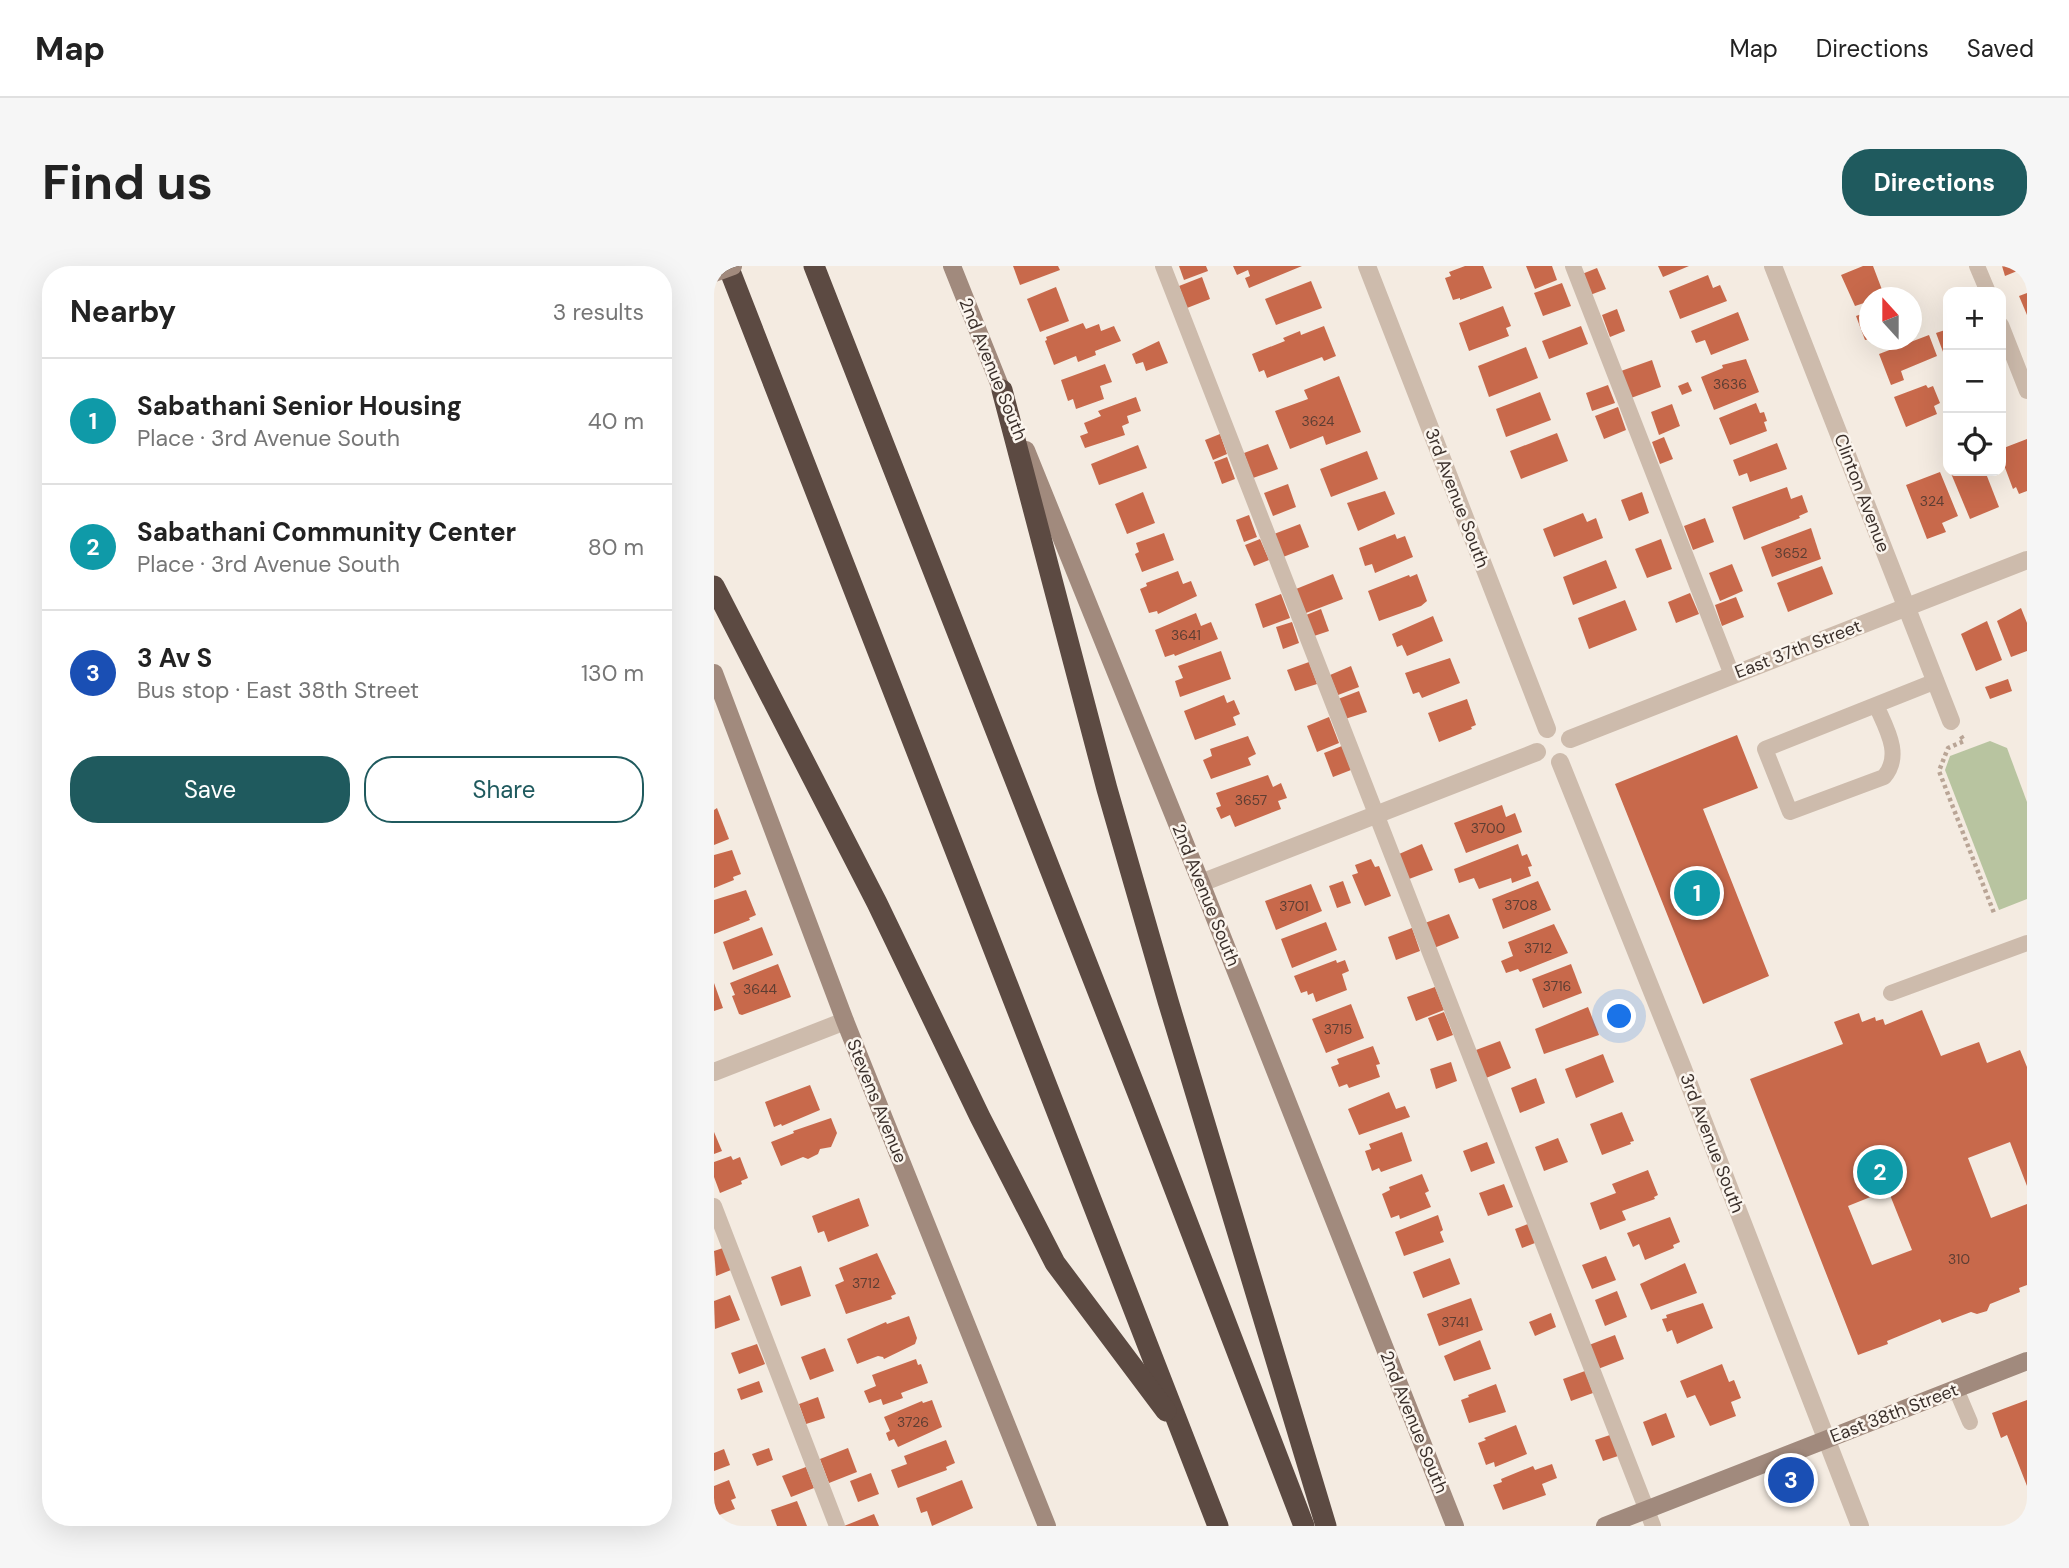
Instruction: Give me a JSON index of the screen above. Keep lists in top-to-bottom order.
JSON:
{
  "streets": {
    "street": [
      "2nd Avenue South",
      "Clinton Avenue",
      "3rd Avenue South",
      "East 37th Street",
      "Stevens Avenue",
      "East 38th Street"
    ]
  },
  "crossings": [
    ["Clinton Avenue", "East 37th Street"],
    ["3rd Avenue South", "East 37th Street"],
    ["3rd Avenue South", "East 38th Street"]
  ],
  "house_numbers": [
    "3636",
    "3624",
    "324",
    "3652",
    "3641",
    "3657",
    "3700",
    "3708",
    "3701",
    "3712",
    "3716",
    "3644",
    "3715",
    "310",
    "3712",
    "3741",
    "3726"
  ],
  "north": "top",
  "page": {
    "header": "Map",
    "nav": ["Map", "Directions", "Saved"],
    "buttons": [
      "Directions",
      ["Save", "Share"]
    ],
    "title": "Find us",
    "heading": ["Nearby", "3 results"],
    "map_buttons": ["+", "−"],
    "list": [
      {
        "mark": "1",
        "name": "Sabathani Senior Housing",
        "note": "Place · 3rd Avenue South",
        "value": "40 m"
      },
      {
        "mark": "2",
        "name": "Sabathani Community Center",
        "note": "Place · 3rd Avenue South",
        "value": "80 m"
      },
      {
        "mark": "3",
        "name": "3 Av S",
        "note": "Bus stop · East 38th Street",
        "value": "130 m"
      }
    ],
    "pins": ["1", "2", "3"]
  }
}
